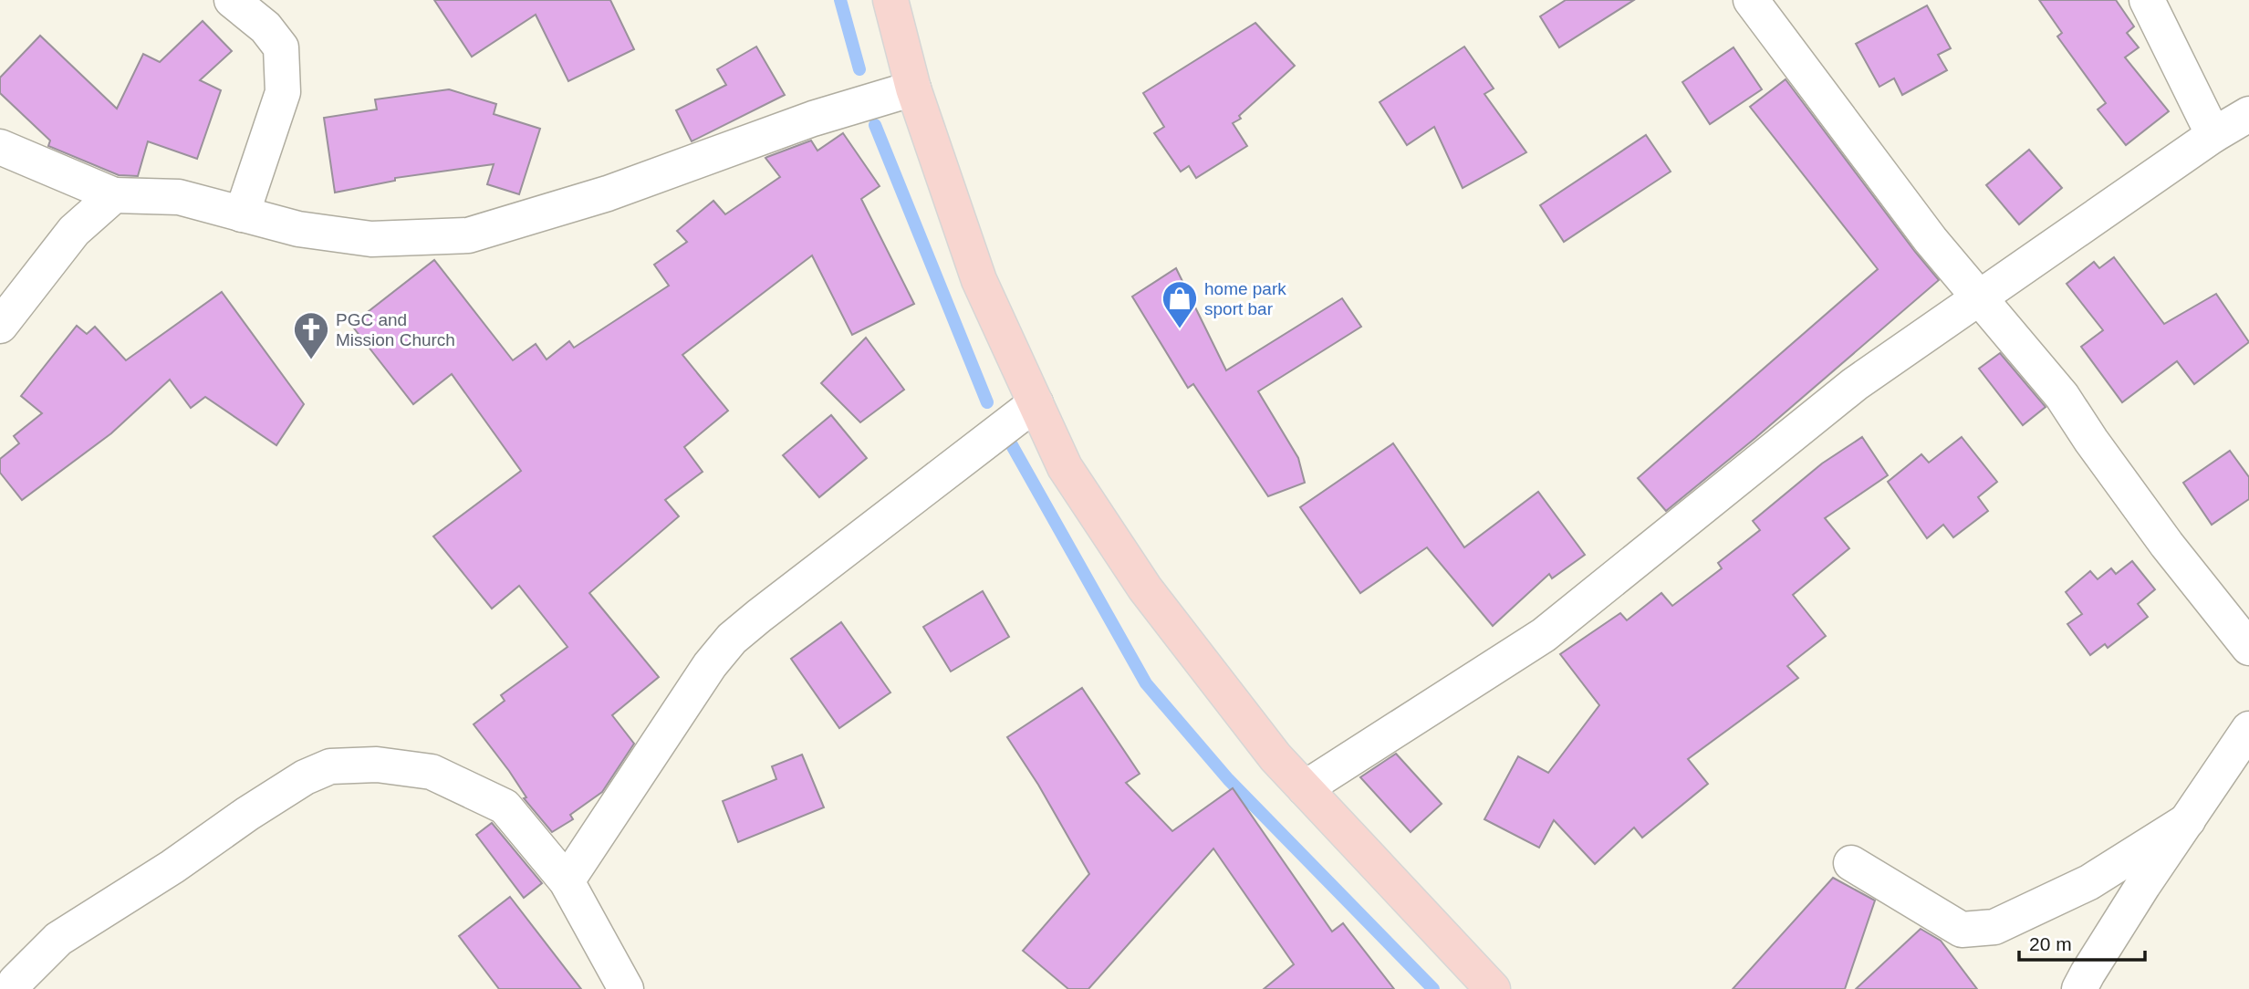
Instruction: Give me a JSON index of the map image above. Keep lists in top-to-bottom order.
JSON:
{
  "places": {
    "shop": ["home park sport bar"],
    "church": ["PGC and Mission Church"]
  },
  "scale_bar": "20 m"
}
